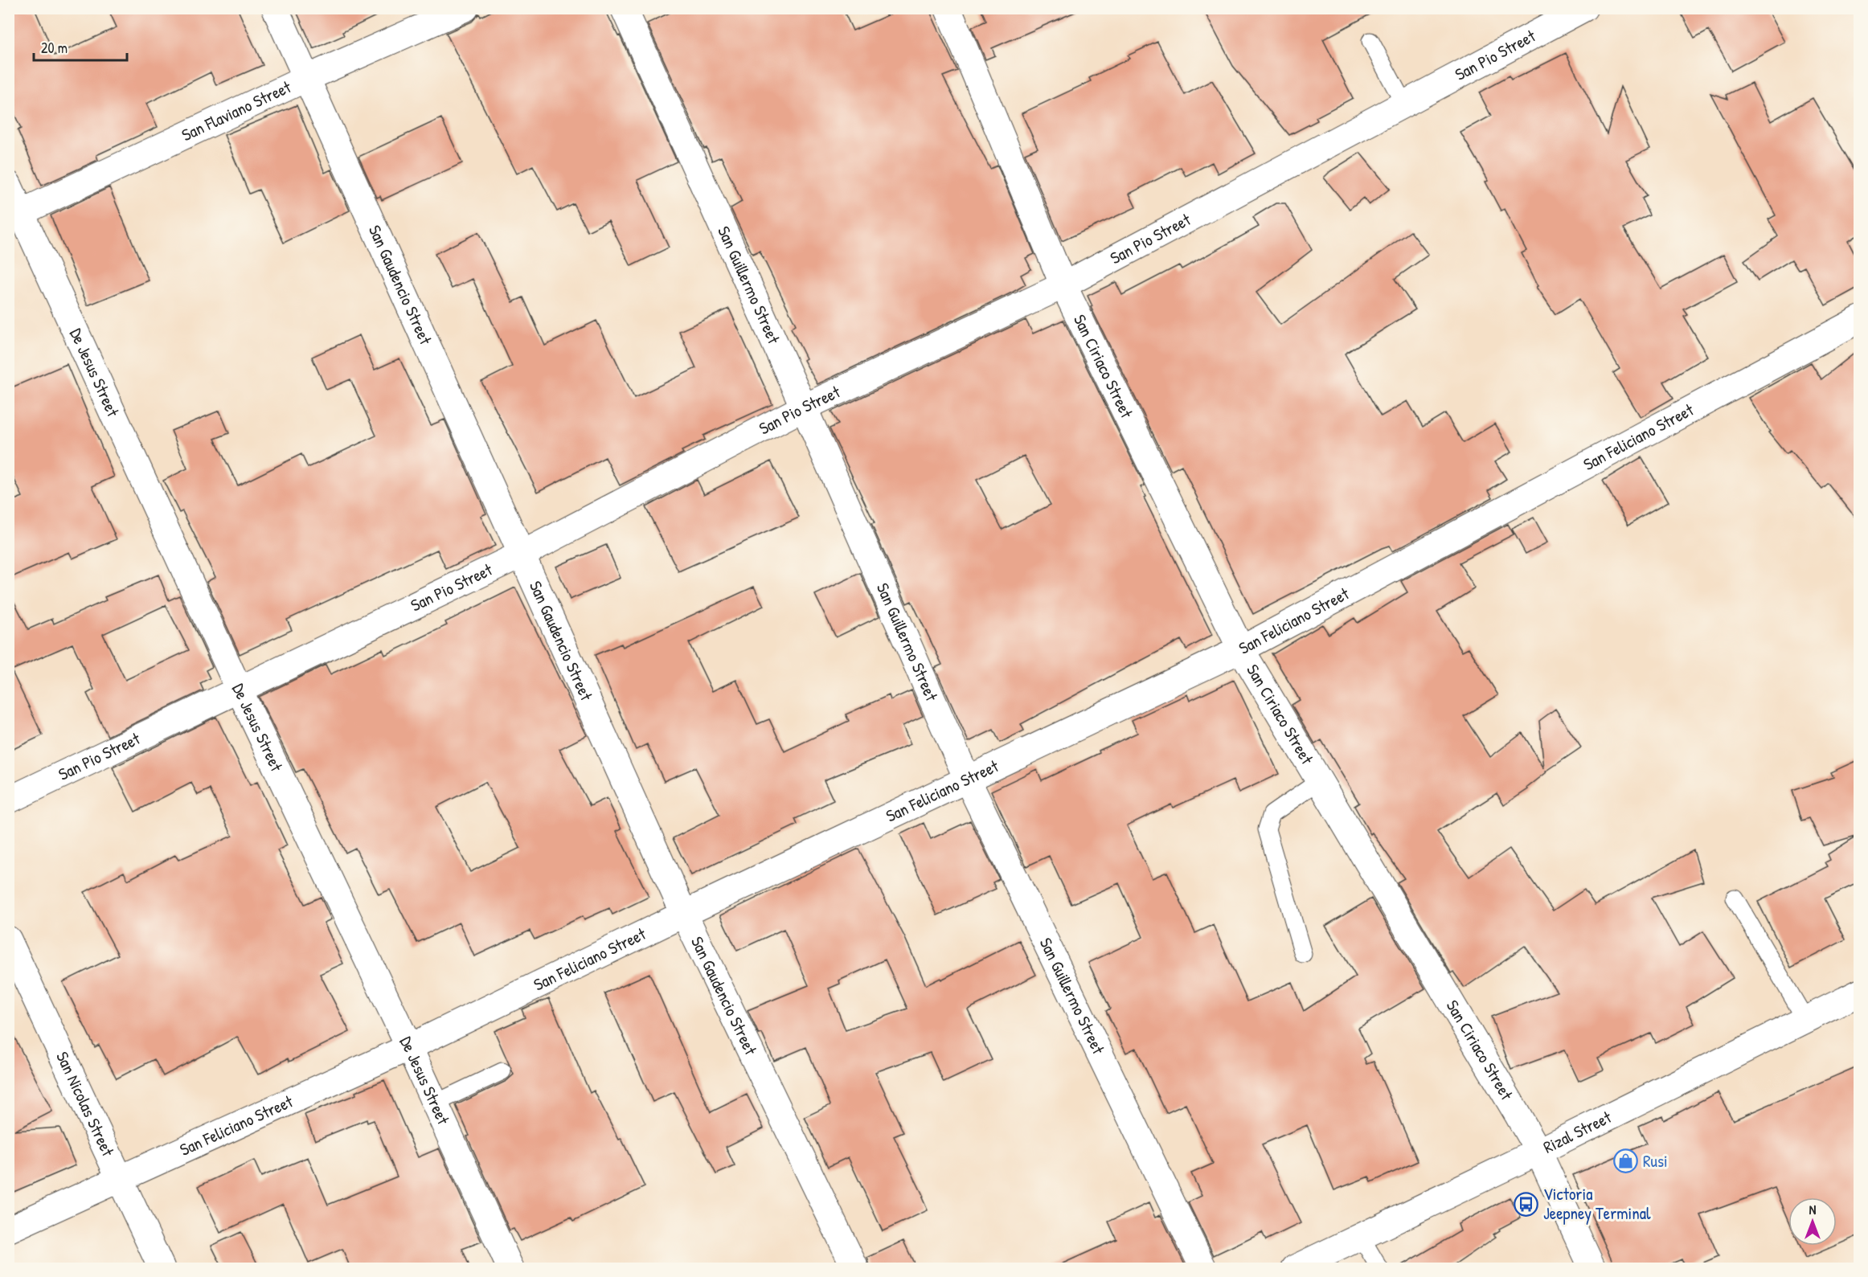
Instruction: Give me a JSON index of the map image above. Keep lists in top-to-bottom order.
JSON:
{
  "streets": {
    "street": [
      "San Pio Street",
      "San Flaviano Street",
      "San Gaudencio Street",
      "San Guillermo Street",
      "San Ciriaco Street",
      "De Jesus Street",
      "San Feliciano Street",
      "San Nicolas Street",
      "Rizal Street"
    ]
  },
  "crossings": [
    ["San Pio Street", "San Gaudencio Street"],
    ["San Pio Street", "San Guillermo Street"],
    ["San Pio Street", "San Ciriaco Street"],
    ["San Pio Street", "De Jesus Street"],
    ["San Flaviano Street", "San Gaudencio Street"],
    ["San Flaviano Street", "De Jesus Street"],
    ["San Gaudencio Street", "San Feliciano Street"],
    ["San Guillermo Street", "San Feliciano Street"],
    ["San Ciriaco Street", "San Feliciano Street"],
    ["San Ciriaco Street", "Rizal Street"],
    ["De Jesus Street", "San Feliciano Street"],
    ["San Feliciano Street", "San Nicolas Street"]
  ],
  "places": {
    "shop": ["Rusi"],
    "bus stop": ["Victoria Jeepney Terminal"]
  },
  "scale_bar": "20 m",
  "north": "top"
}
